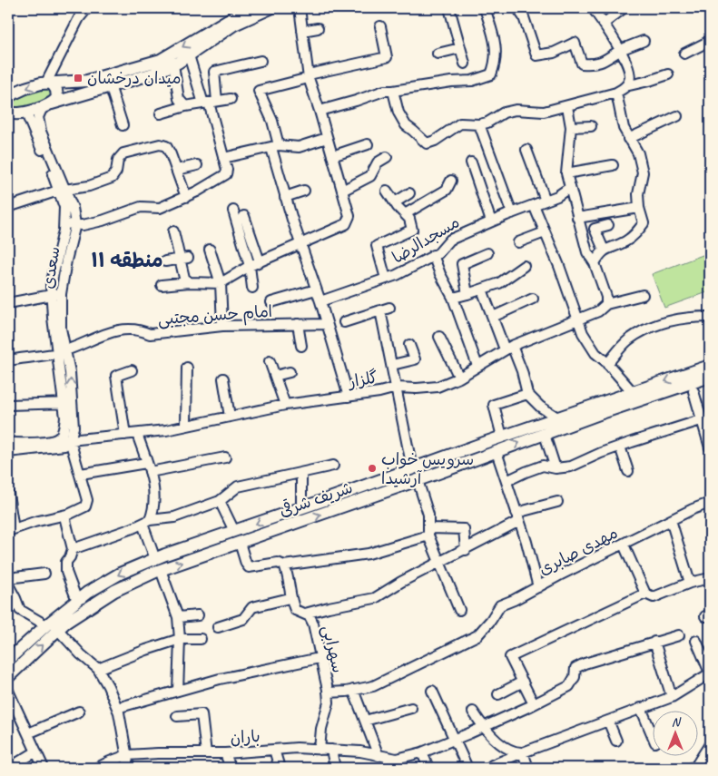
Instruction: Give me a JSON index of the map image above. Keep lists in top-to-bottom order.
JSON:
{
  "streets": {
    "main road": ["شریف شرقی"],
    "street": [
      "مسجدالرضا",
      "سعدی",
      "امام حسن مجتبی",
      "گلزار",
      "مهدی صابری",
      "سهرابی",
      "باران"
    ]
  },
  "crossings": [
    ["سعدی", "امام حسن مجتبی"],
    ["سعدی", "گلزار"],
    ["شریف شرقی", "مهدی صابری"],
    ["سهرابی", "باران"]
  ],
  "districts": ["منطقه ۱۱"],
  "places": {
    "transit": ["میدان درخشان"],
    "other": ["سرویس خواب آرشیدا"]
  },
  "north": "top"
}
